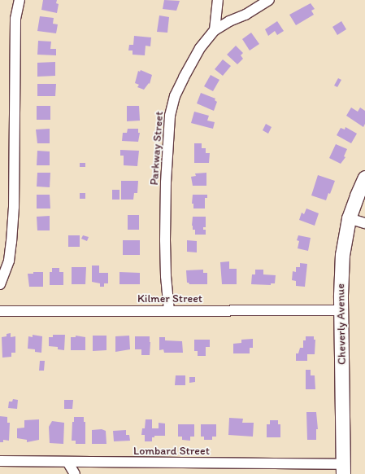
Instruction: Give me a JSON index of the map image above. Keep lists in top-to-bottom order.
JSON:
{
  "streets": {
    "street": [
      "Parkway Street",
      "Kilmer Street",
      "Cheverly Avenue",
      "Lombard Street"
    ]
  },
  "crossings": [
    ["Parkway Street", "Kilmer Street"],
    ["Kilmer Street", "Cheverly Avenue"],
    ["Cheverly Avenue", "Lombard Street"]
  ]
}
